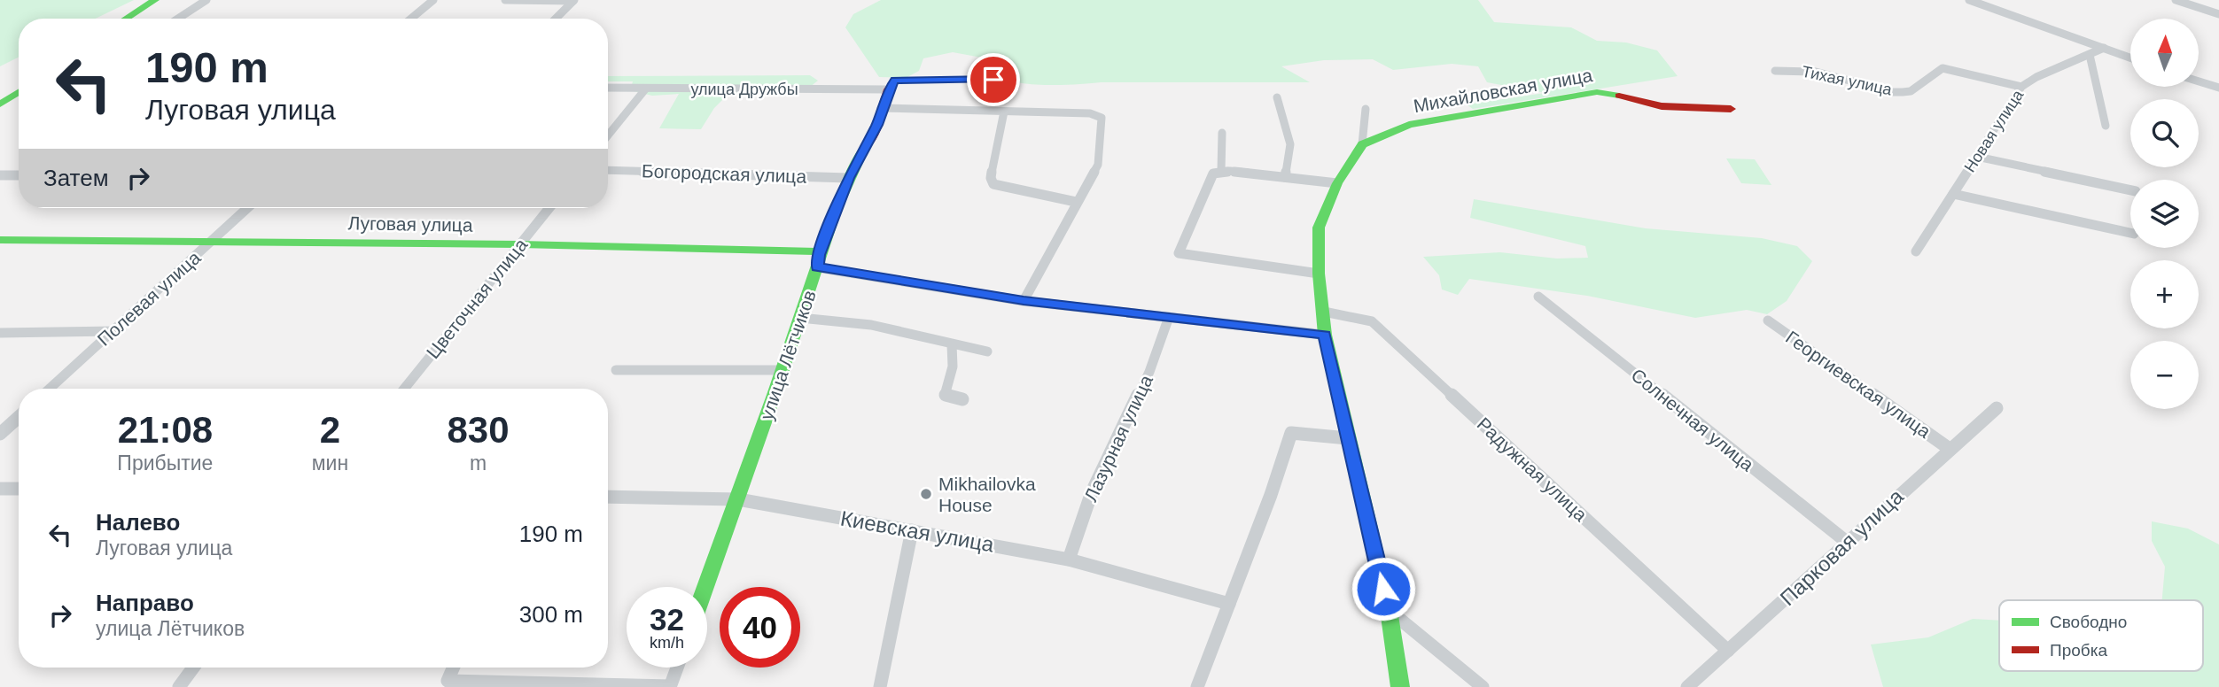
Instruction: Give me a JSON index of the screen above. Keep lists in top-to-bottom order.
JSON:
{
  "streets": {
    "street": [
      "Тихая улица",
      "улица Дружбы",
      "Михайловская улица",
      "Новая улица",
      "Богородская улица",
      "Луговая улица",
      "Полевая улица",
      "Цветочная улица",
      "улица Лётчиков",
      "Георгиевская улица",
      "Солнечная улица",
      "Лазурная улица",
      "Радужная улица",
      "Киевская улица",
      "Парковая улица"
    ]
  },
  "crossings": [
    ["Тихая улица", "Новая улица"],
    ["улица Дружбы", "улица Лётчиков"],
    ["Богородская улица", "улица Лётчиков"],
    ["Луговая улица", "Полевая улица"],
    ["Луговая улица", "Цветочная улица"],
    ["Луговая улица", "улица Лётчиков"],
    ["улица Лётчиков", "Киевская улица"],
    ["Георгиевская улица", "Парковая улица"],
    ["Солнечная улица", "Парковая улица"],
    ["Лазурная улица", "Киевская улица"],
    ["Радужная улица", "Парковая улица"]
  ],
  "places": ["Mikhailovka House"],
  "legend": ["Свободно", "Пробка"],
  "north": "top",
  "page": {
    "map_buttons": ["+", "−"],
    "turn": ["190 m", "Луговая улица"],
    "then": "Затем",
    "eta": [
      "21:08",
      "Прибытие",
      "2",
      "мин",
      "830",
      "m"
    ],
    "list": [
      {
        "name": "Налево",
        "note": "Луговая улица",
        "value": "190 m"
      },
      {
        "name": "Направо",
        "note": "улица Лётчиков",
        "value": "300 m"
      }
    ],
    "speed": "32 km/h",
    "limit": "40"
  }
}
